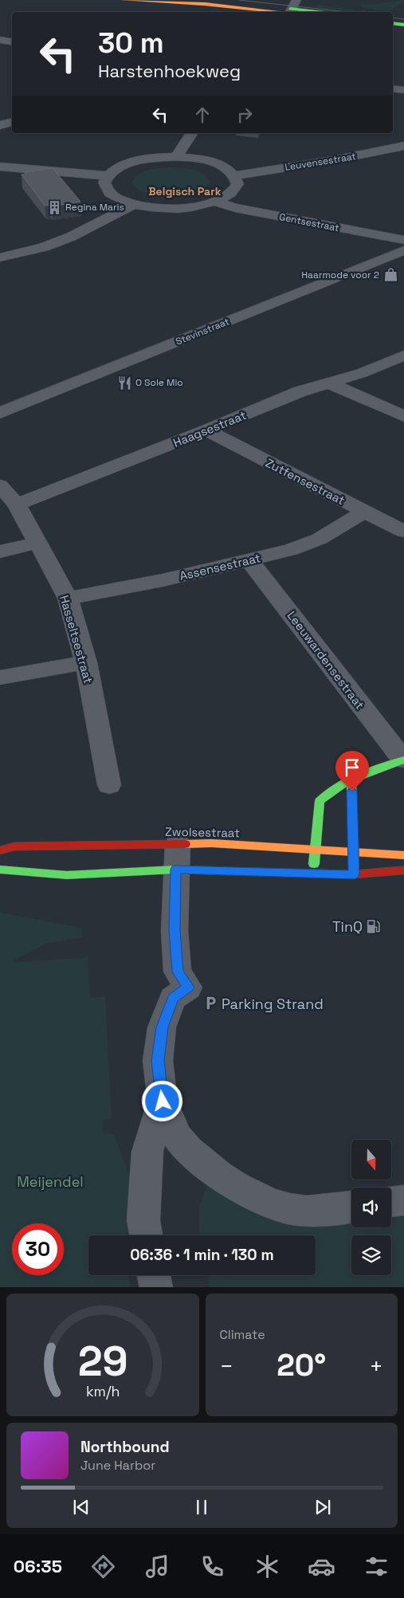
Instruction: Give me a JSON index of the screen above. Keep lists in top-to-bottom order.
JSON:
{
  "streets": {
    "main road": ["Zwolsestraat"],
    "street": [
      "Leuvensestraat",
      "Gentsestraat",
      "Stevinstraat",
      "Haagsestraat",
      "Zutfensestraat",
      "Assensestraat",
      "Hasseltsestraat",
      "Leeuwardensestraat"
    ]
  },
  "crossings": [
    ["Haagsestraat", "Zutfensestraat"],
    ["Haagsestraat", "Hasseltsestraat"],
    ["Zutfensestraat", "Assensestraat"],
    ["Assensestraat", "Hasseltsestraat"],
    ["Assensestraat", "Leeuwardensestraat"]
  ],
  "districts": ["Belgisch Park"],
  "parks": ["Meijendel"],
  "places": {
    "building": ["Regina Maris"],
    "shop": ["Haarmode voor 2"],
    "restaurant": ["O Sole Mio"],
    "fuel station": ["TinQ"],
    "parking": ["Parking Strand"]
  },
  "north": "bottom",
  "page": {
    "turn": ["30 m", "Harstenhoekweg"],
    "limit": "30",
    "trip": "06:36 · 1 min · 130 m",
    "tile": "Climate",
    "heat": ["−", "20°", "+"],
    "song": ["Northbound", "June Harbor"],
    "tabs": "06:35",
    "gauge": ["29", "km/h"]
  }
}
